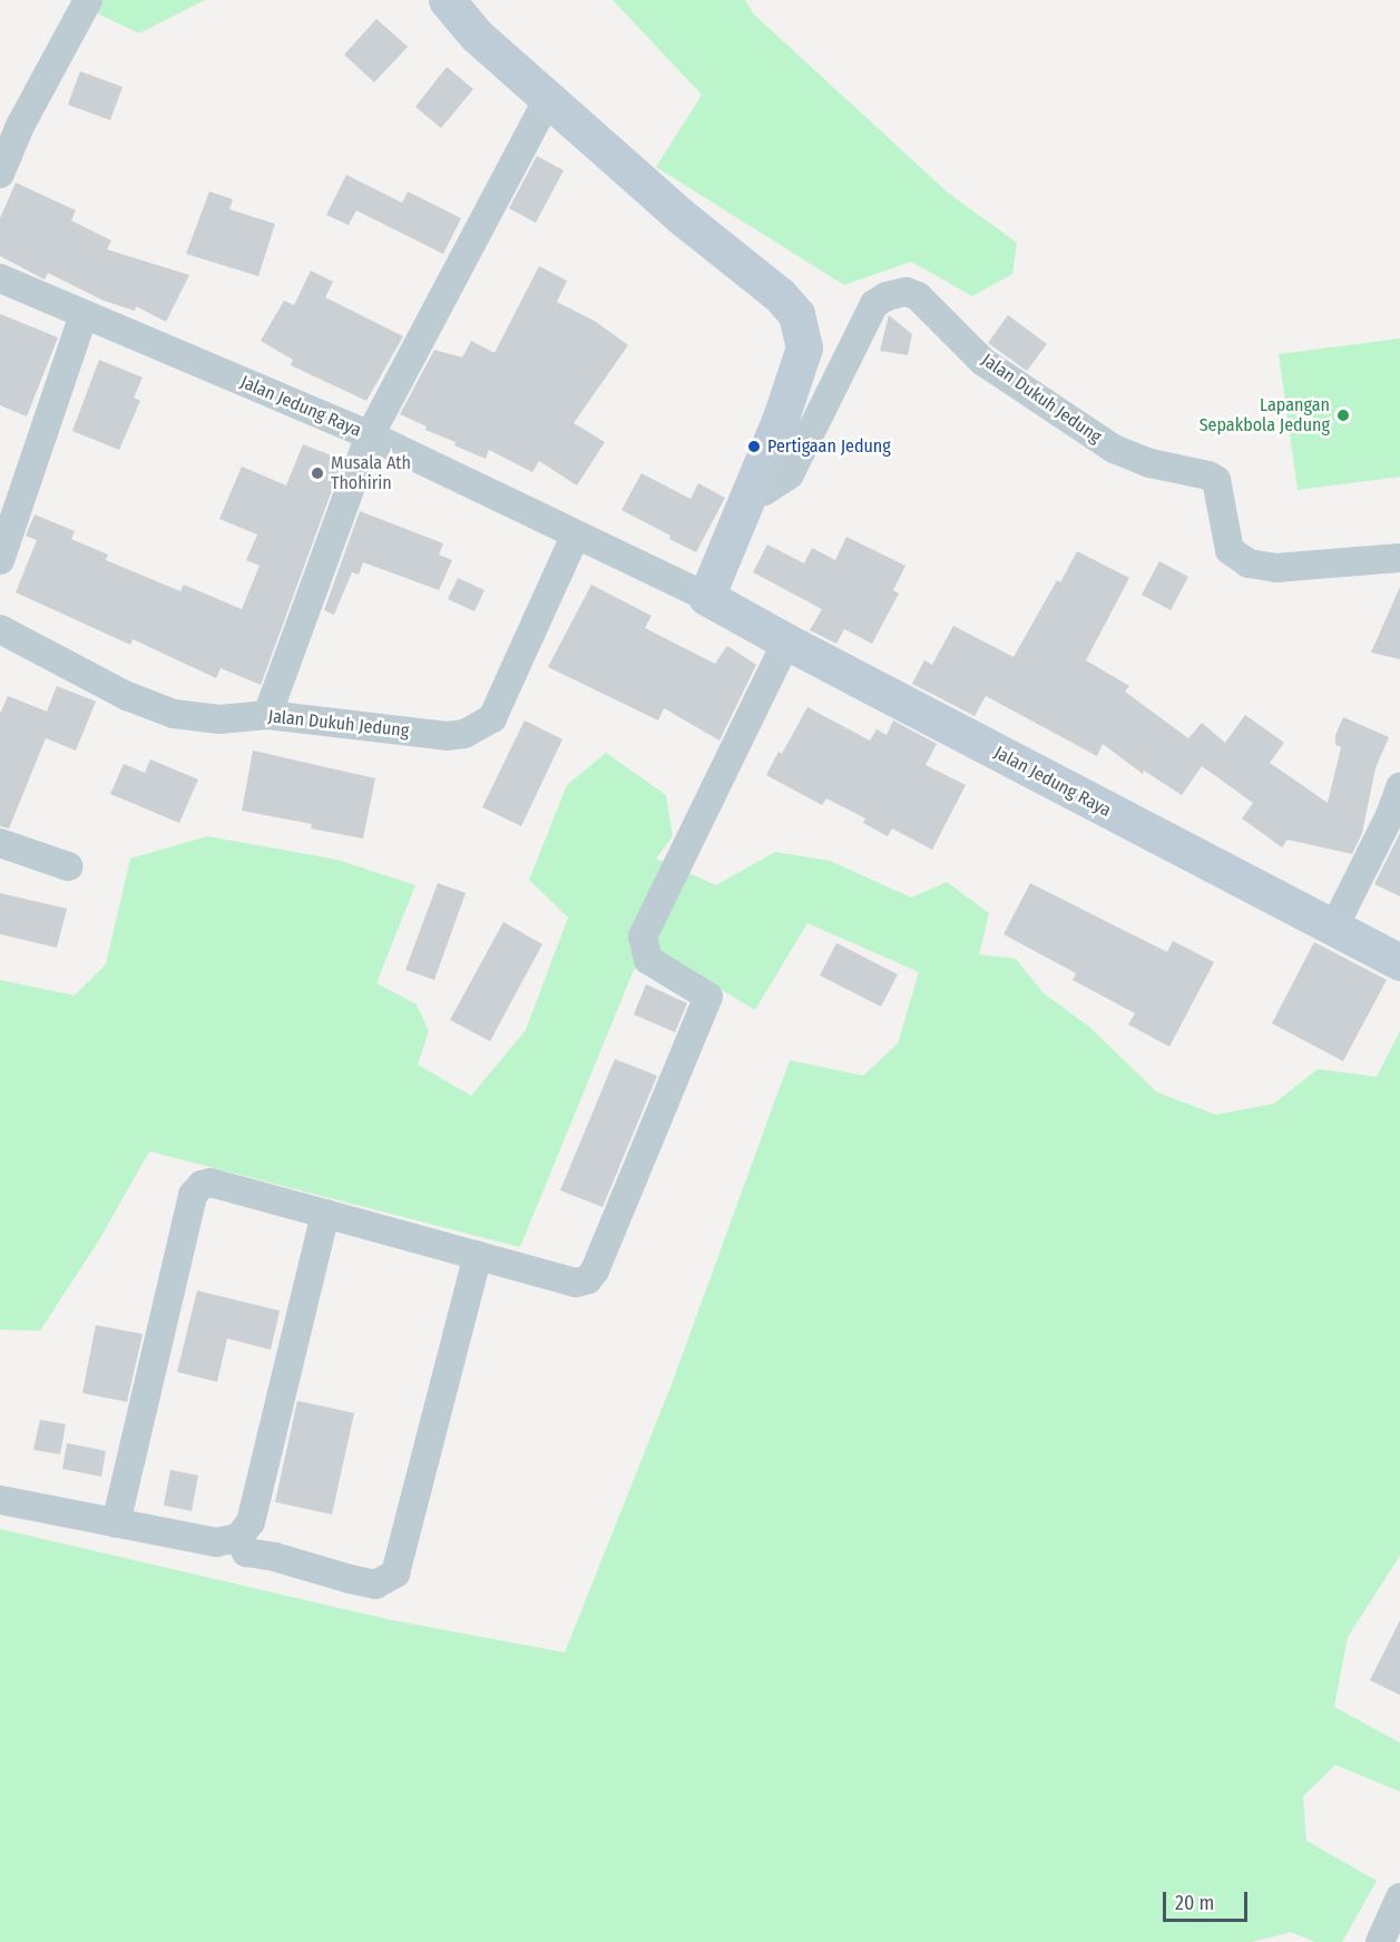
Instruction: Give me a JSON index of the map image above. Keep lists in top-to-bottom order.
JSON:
{
  "streets": {
    "street": ["Jalan Dukuh Jedung", "Jalan Jedung Raya"]
  },
  "crossings": [
    ["Jalan Dukuh Jedung", "Jalan Jedung Raya"]
  ],
  "places": ["Lapangan Sepakbola Jedung", "Pertigaan Jedung", "Musala Ath Thohirin"],
  "scale_bar": "20 m"
}
